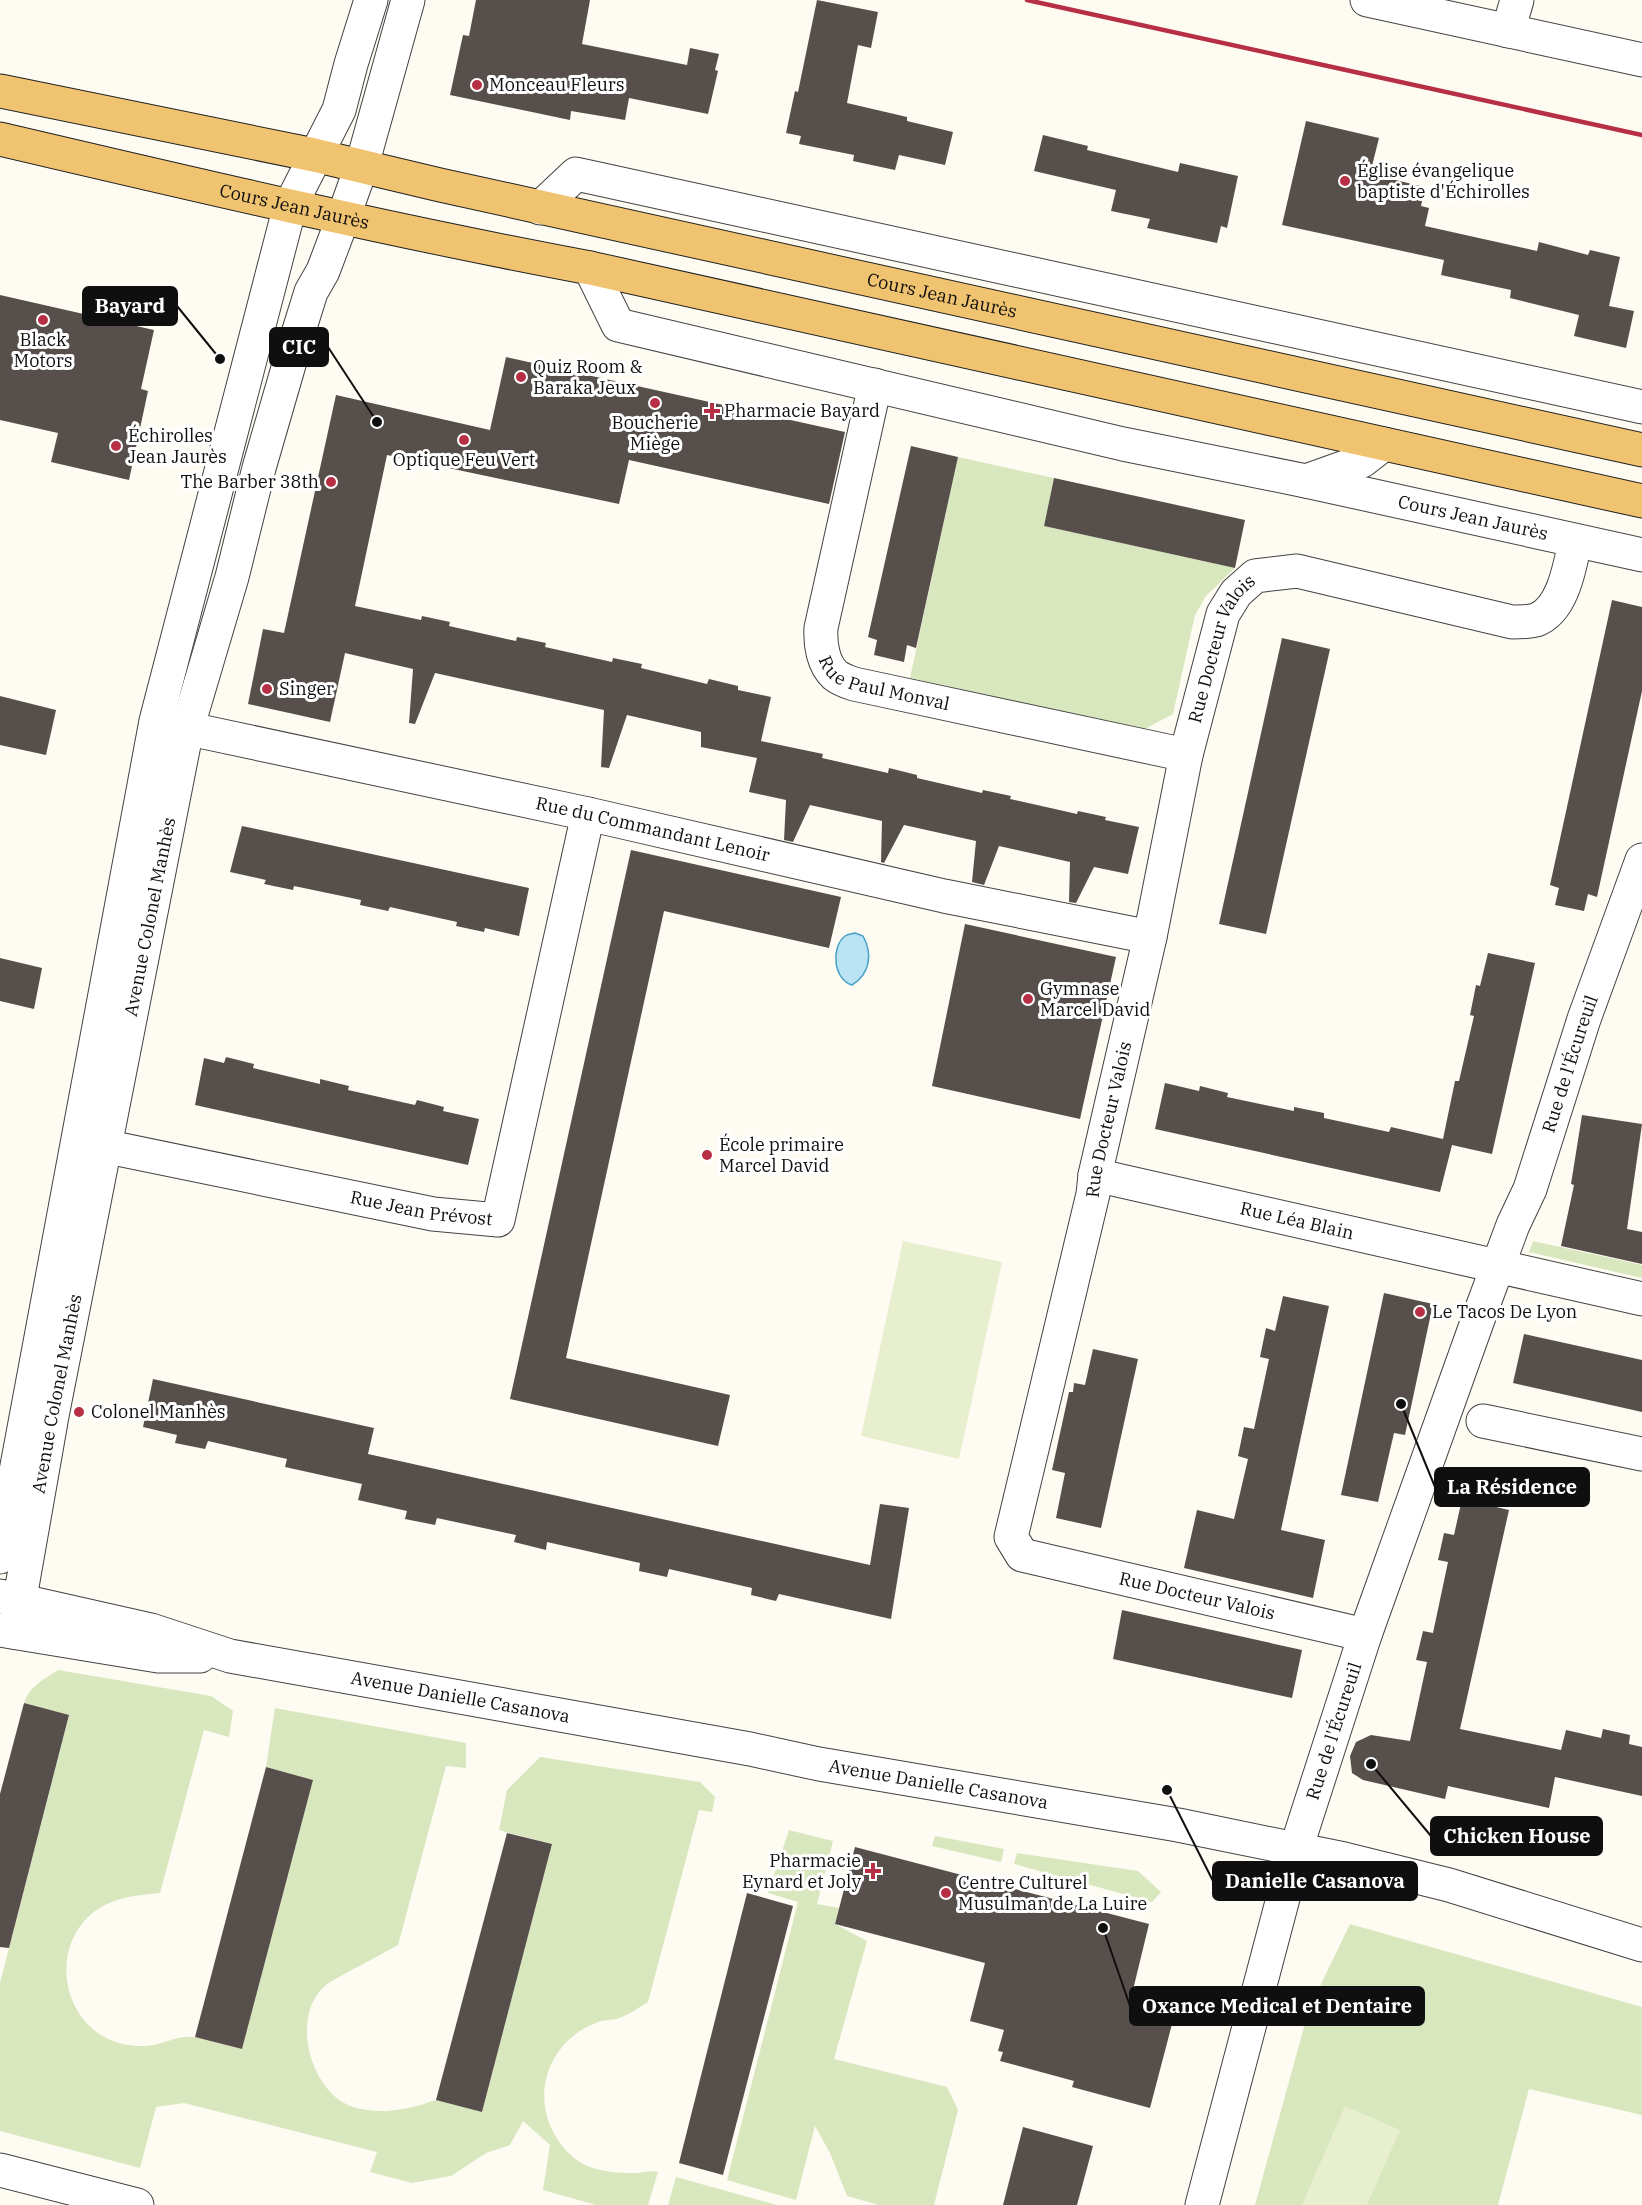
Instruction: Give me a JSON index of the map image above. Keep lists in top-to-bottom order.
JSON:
{
  "streets": {
    "main road": ["Cours Jean Jaurès"],
    "street": [
      "Rue Docteur Valois",
      "Rue Paul Monval",
      "Rue du Commandant Lenoir",
      "Avenue Colonel Manhès",
      "Rue de l'Écureuil",
      "Rue Jean Prévost",
      "Rue Léa Blain",
      "Avenue Danielle Casanova"
    ]
  },
  "crossings": [
    ["Cours Jean Jaurès", "Rue Docteur Valois"],
    ["Cours Jean Jaurès", "Rue Paul Monval"],
    ["Cours Jean Jaurès", "Avenue Colonel Manhès"],
    ["Rue Docteur Valois", "Rue Paul Monval"],
    ["Rue Docteur Valois", "Rue du Commandant Lenoir"],
    ["Rue Docteur Valois", "Rue de l'Écureuil"],
    ["Rue Docteur Valois", "Rue Léa Blain"],
    ["Rue du Commandant Lenoir", "Avenue Colonel Manhès"],
    ["Rue du Commandant Lenoir", "Rue Jean Prévost"],
    ["Avenue Colonel Manhès", "Rue Jean Prévost"],
    ["Avenue Colonel Manhès", "Avenue Danielle Casanova"],
    ["Rue de l'Écureuil", "Rue Léa Blain"],
    ["Rue de l'Écureuil", "Avenue Danielle Casanova"]
  ],
  "places": {
    "other": [
      "Monceau Fleurs",
      "Église évangelique baptiste d'Échirolles",
      "Black Motors",
      "Bayard",
      "Quiz Room & Baraka Jeux",
      "Boucherie Miège",
      "CIC",
      "Optique Feu Vert",
      "Échirolles Jean Jaurès",
      "The Barber 38th",
      "Singer",
      "Gymnase Marcel David",
      "École primaire Marcel David",
      "Le Tacos De Lyon",
      "La Résidence",
      "Colonel Manhès",
      "Chicken House",
      "Danielle Casanova",
      "Centre Culturel Musulman de La Luire",
      "Oxance Medical et Dentaire"
    ],
    "health": ["Pharmacie Bayard", "Pharmacie Eynard et Joly"]
  }
}
